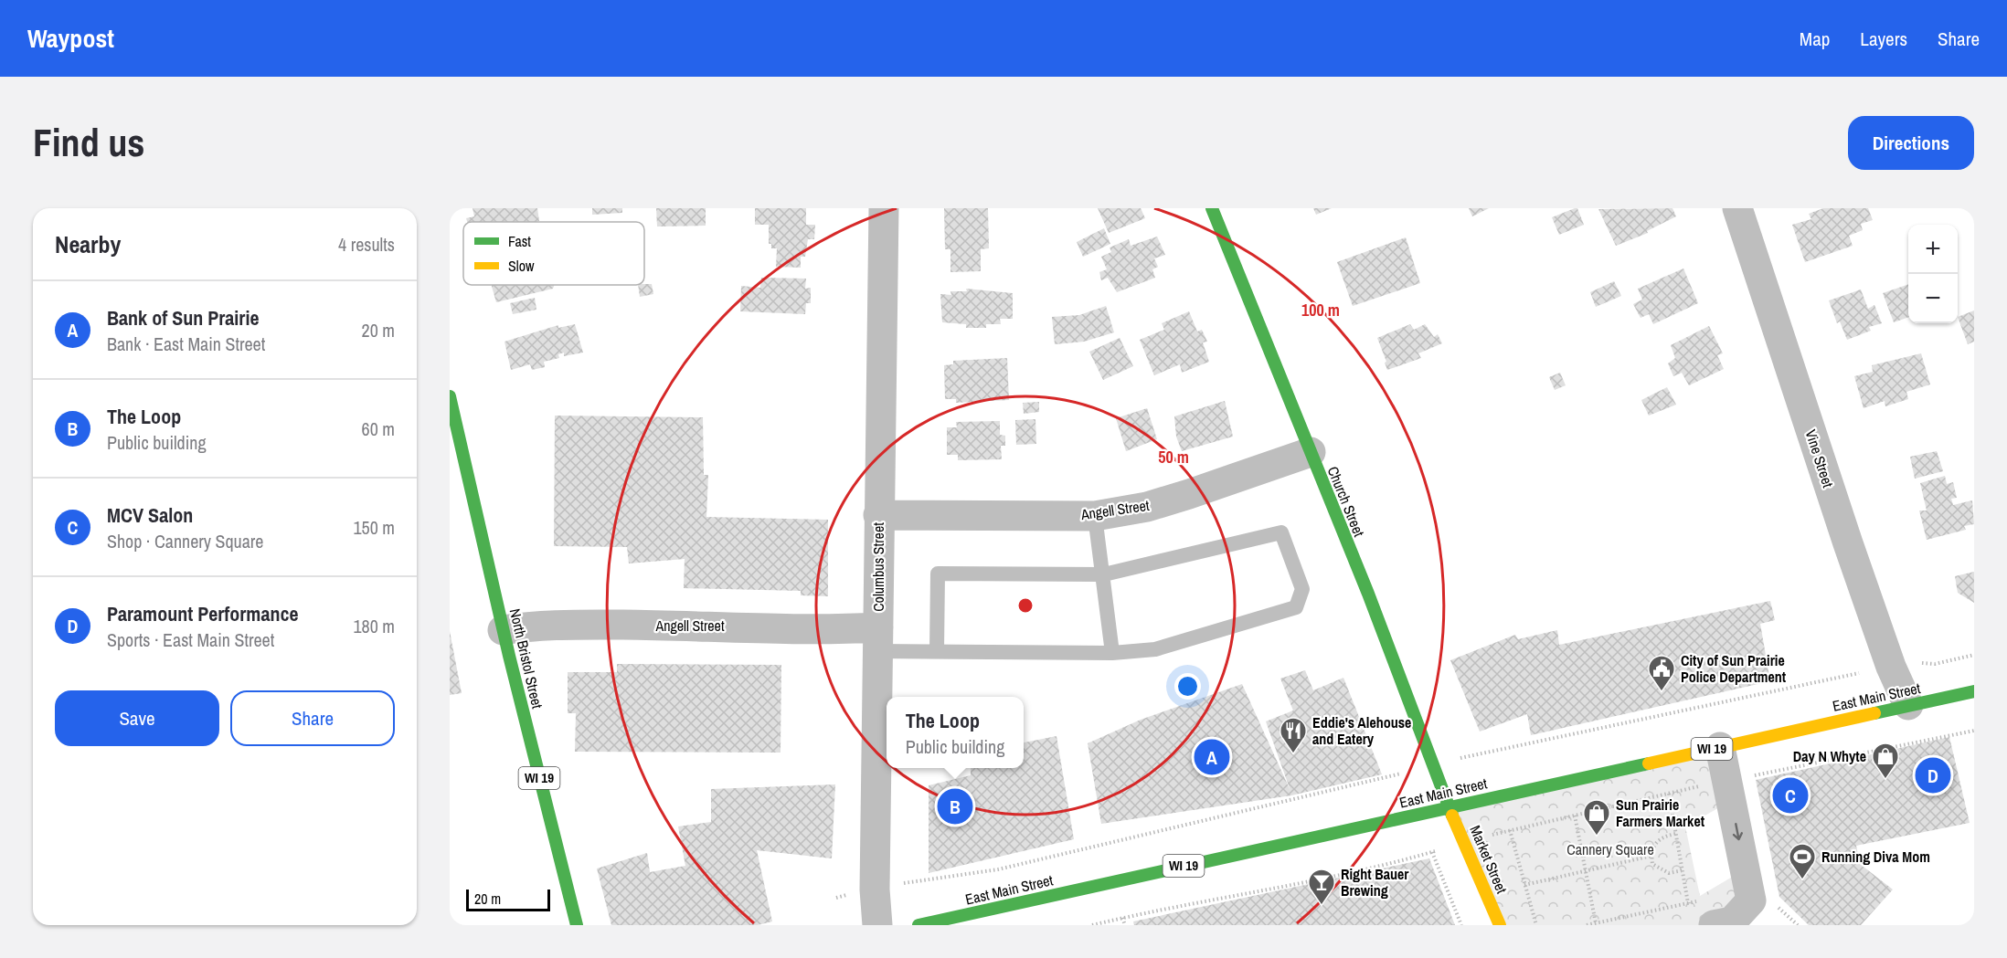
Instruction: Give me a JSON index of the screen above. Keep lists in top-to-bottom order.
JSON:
{
  "streets": {
    "main road": [
      "Church Street",
      "North Bristol Street",
      "East Main Street",
      "WI 19",
      "Market Street"
    ],
    "street": ["Vine Street", "Angell Street", "Columbus Street"]
  },
  "crossings": [
    ["Vine Street", "East Main Street"],
    ["Church Street", "Angell Street"],
    ["Church Street", "East Main Street"],
    ["Church Street", "Market Street"],
    ["Angell Street", "Columbus Street"],
    ["Angell Street", "North Bristol Street"],
    ["East Main Street", "Market Street"]
  ],
  "parks": ["Cannery Square"],
  "places": {
    "public building": ["City of Sun Prairie Police Department"],
    "restaurant": ["Eddie's Alehouse and Eatery"],
    "shop": ["Day N Whyte", "Sun Prairie Farmers Market"],
    "sports": ["Running Diva Mom"],
    "bar": ["Right Bauer Brewing"]
  },
  "legend": ["Fast", "Slow"],
  "scale_bar": "20 m",
  "page": {
    "header": "Waypost",
    "nav": ["Map", "Layers", "Share"],
    "buttons": [
      "Directions",
      ["Save", "Share"]
    ],
    "title": "Find us",
    "heading": ["Nearby", "4 results"],
    "map_buttons": ["+", "−"],
    "list": [
      {
        "mark": "A",
        "name": "Bank of Sun Prairie",
        "note": "Bank · East Main Street",
        "value": "20 m"
      },
      {
        "mark": "B",
        "name": "The Loop",
        "note": "Public building",
        "value": "60 m"
      },
      {
        "mark": "C",
        "name": "MCV Salon",
        "note": "Shop · Cannery Square",
        "value": "150 m"
      },
      {
        "mark": "D",
        "name": "Paramount Performance",
        "note": "Sports · East Main Street",
        "value": "180 m"
      }
    ],
    "popup": ["The Loop", "Public building"],
    "pins": [
      "A",
      "D",
      "C",
      "B"
    ],
    "scale": "20 m"
  },
  "rings": ["100 m", "50 m"]
}
